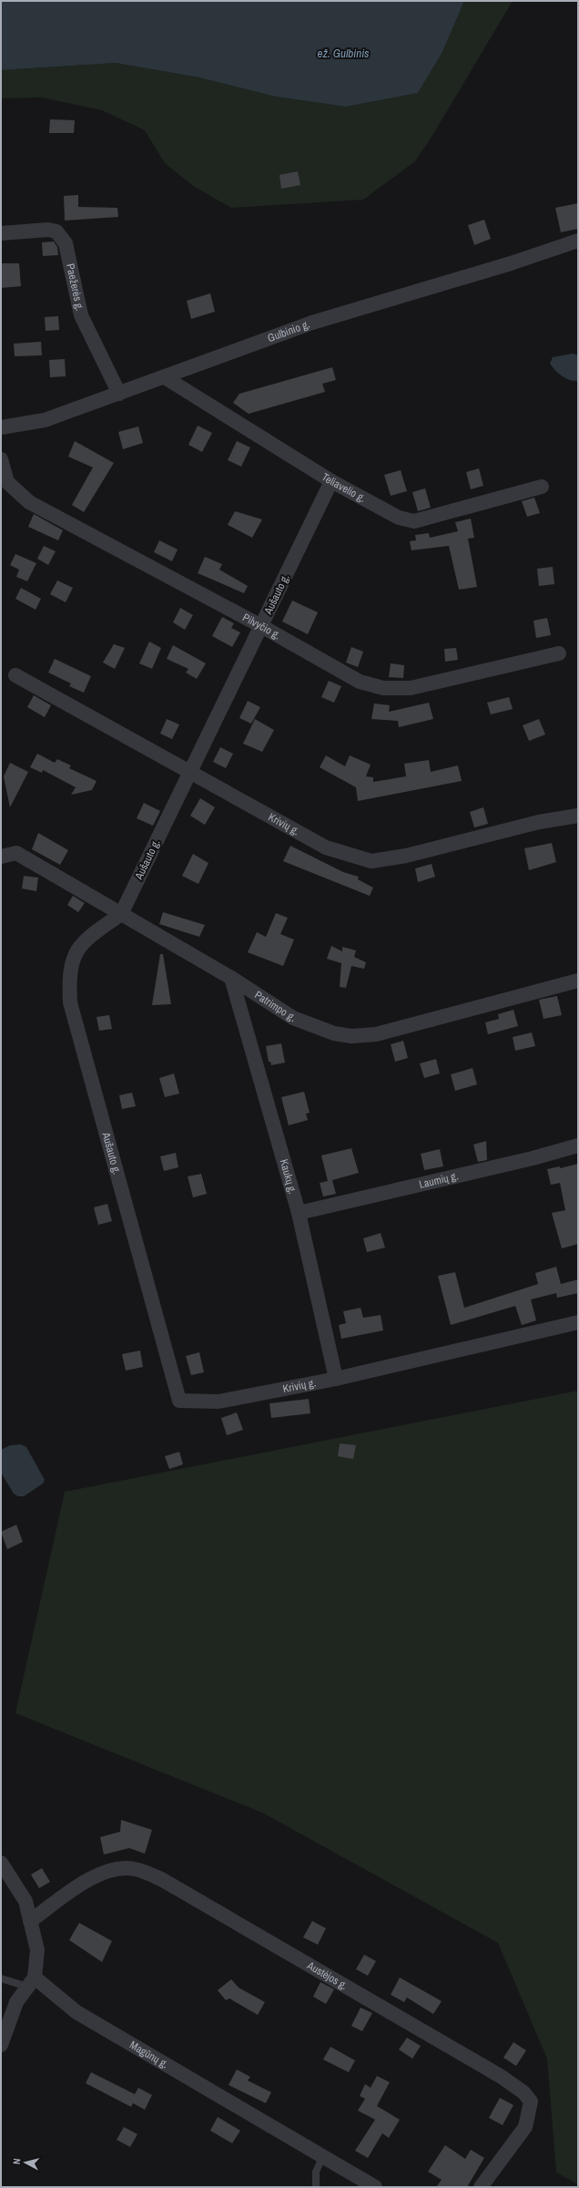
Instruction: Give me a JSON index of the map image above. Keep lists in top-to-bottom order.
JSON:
{
  "streets": {
    "street": [
      "Paežerės g.",
      "Gulbinio g.",
      "Teliavelio g.",
      "Aušauto g.",
      "Pilvyčio g.",
      "Krivių g.",
      "Patrimpo g.",
      "Kaukų g.",
      "Laumių g.",
      "Austėjos g.",
      "Magūnų g."
    ]
  },
  "crossings": [
    ["Paežerės g.", "Gulbinio g."],
    ["Gulbinio g.", "Teliavelio g."],
    ["Teliavelio g.", "Aušauto g."],
    ["Aušauto g.", "Pilvyčio g."],
    ["Aušauto g.", "Krivių g."],
    ["Aušauto g.", "Patrimpo g."],
    ["Krivių g.", "Kaukų g."],
    ["Patrimpo g.", "Kaukų g."],
    ["Kaukų g.", "Laumių g."]
  ],
  "water": ["ež. Gulbinis"],
  "north": "left"
}
